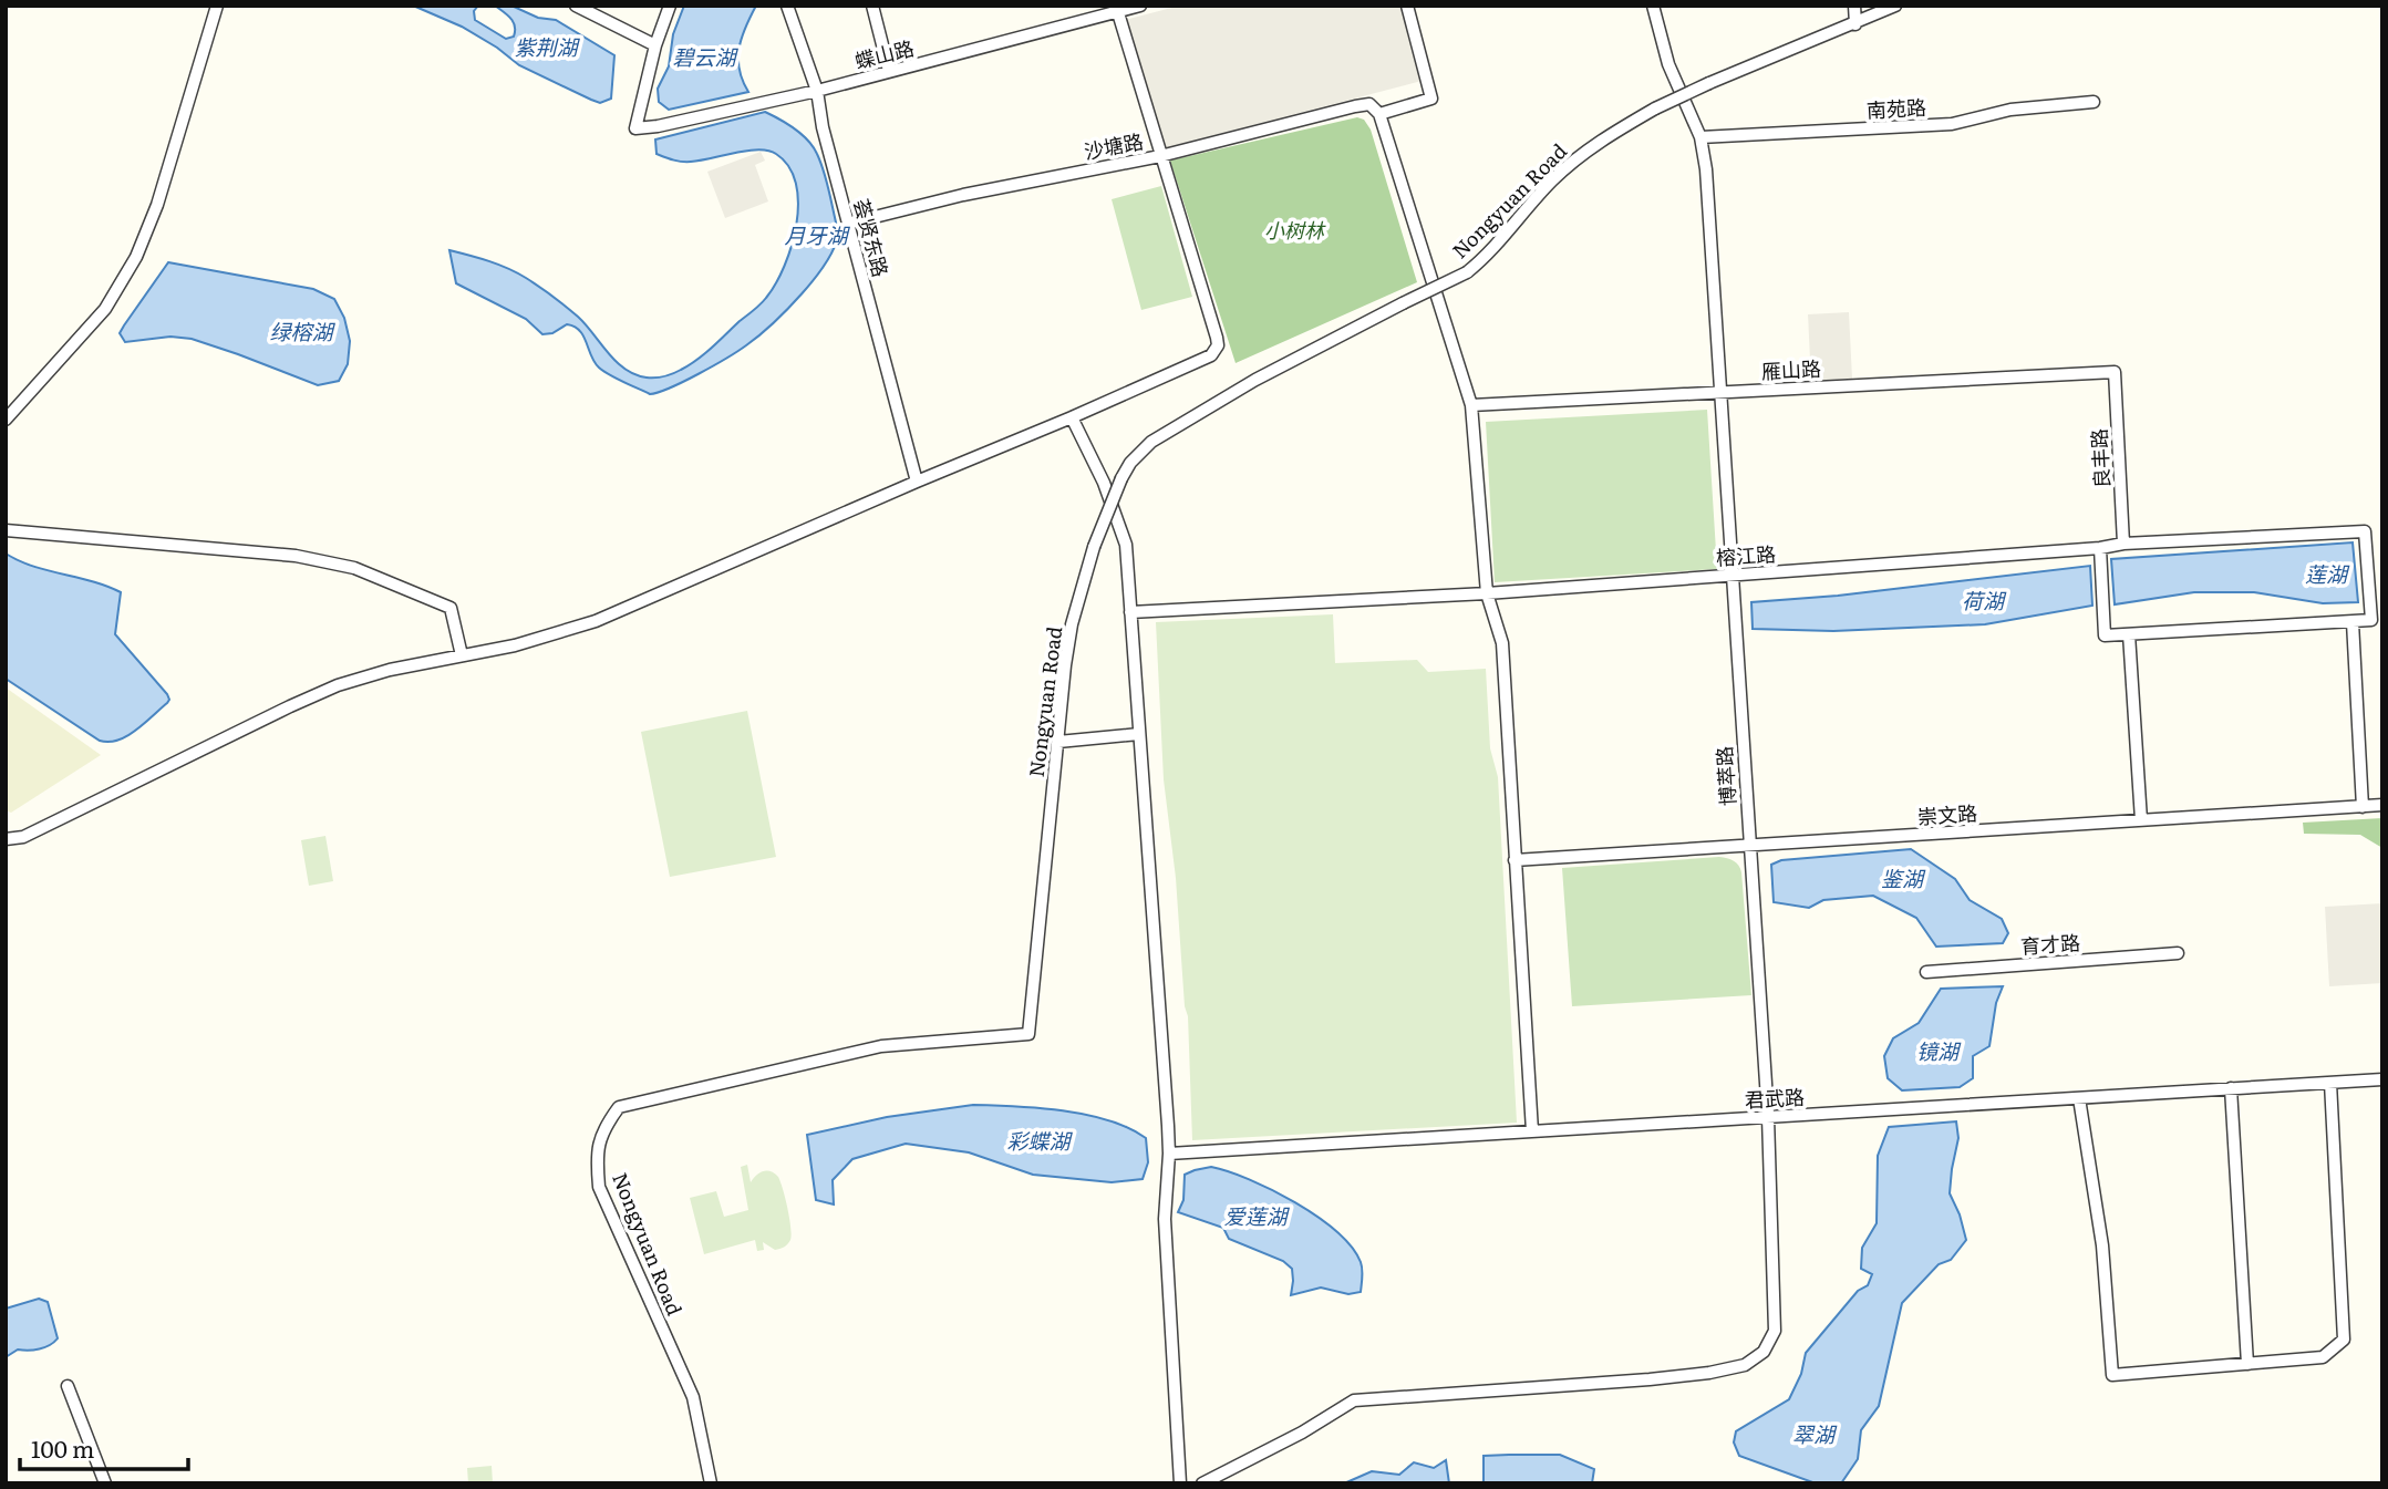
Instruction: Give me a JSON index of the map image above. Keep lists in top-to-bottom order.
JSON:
{
  "streets": {
    "street": [
      "蝶山路",
      "南苑路",
      "沙塘路",
      "Nongyuan Road",
      "荟贤东路",
      "雁山路",
      "良丰路",
      "榕江路",
      "博萃路",
      "崇文路",
      "育才路",
      "君武路"
    ]
  },
  "crossings": [
    ["蝶山路", "荟贤东路"],
    ["南苑路", "博萃路"],
    ["沙塘路", "荟贤东路"],
    ["雁山路", "良丰路"],
    ["雁山路", "博萃路"],
    ["良丰路", "榕江路"],
    ["榕江路", "博萃路"],
    ["博萃路", "崇文路"],
    ["博萃路", "君武路"]
  ],
  "water": [
    "紫荆湖",
    "碧云湖",
    "月牙湖",
    "绿榕湖",
    "莲湖",
    "荷湖",
    "鉴湖",
    "镜湖",
    "彩蝶湖",
    "爱莲湖",
    "翠湖"
  ],
  "parks": ["小树林"],
  "scale_bar": "100 m"
}
